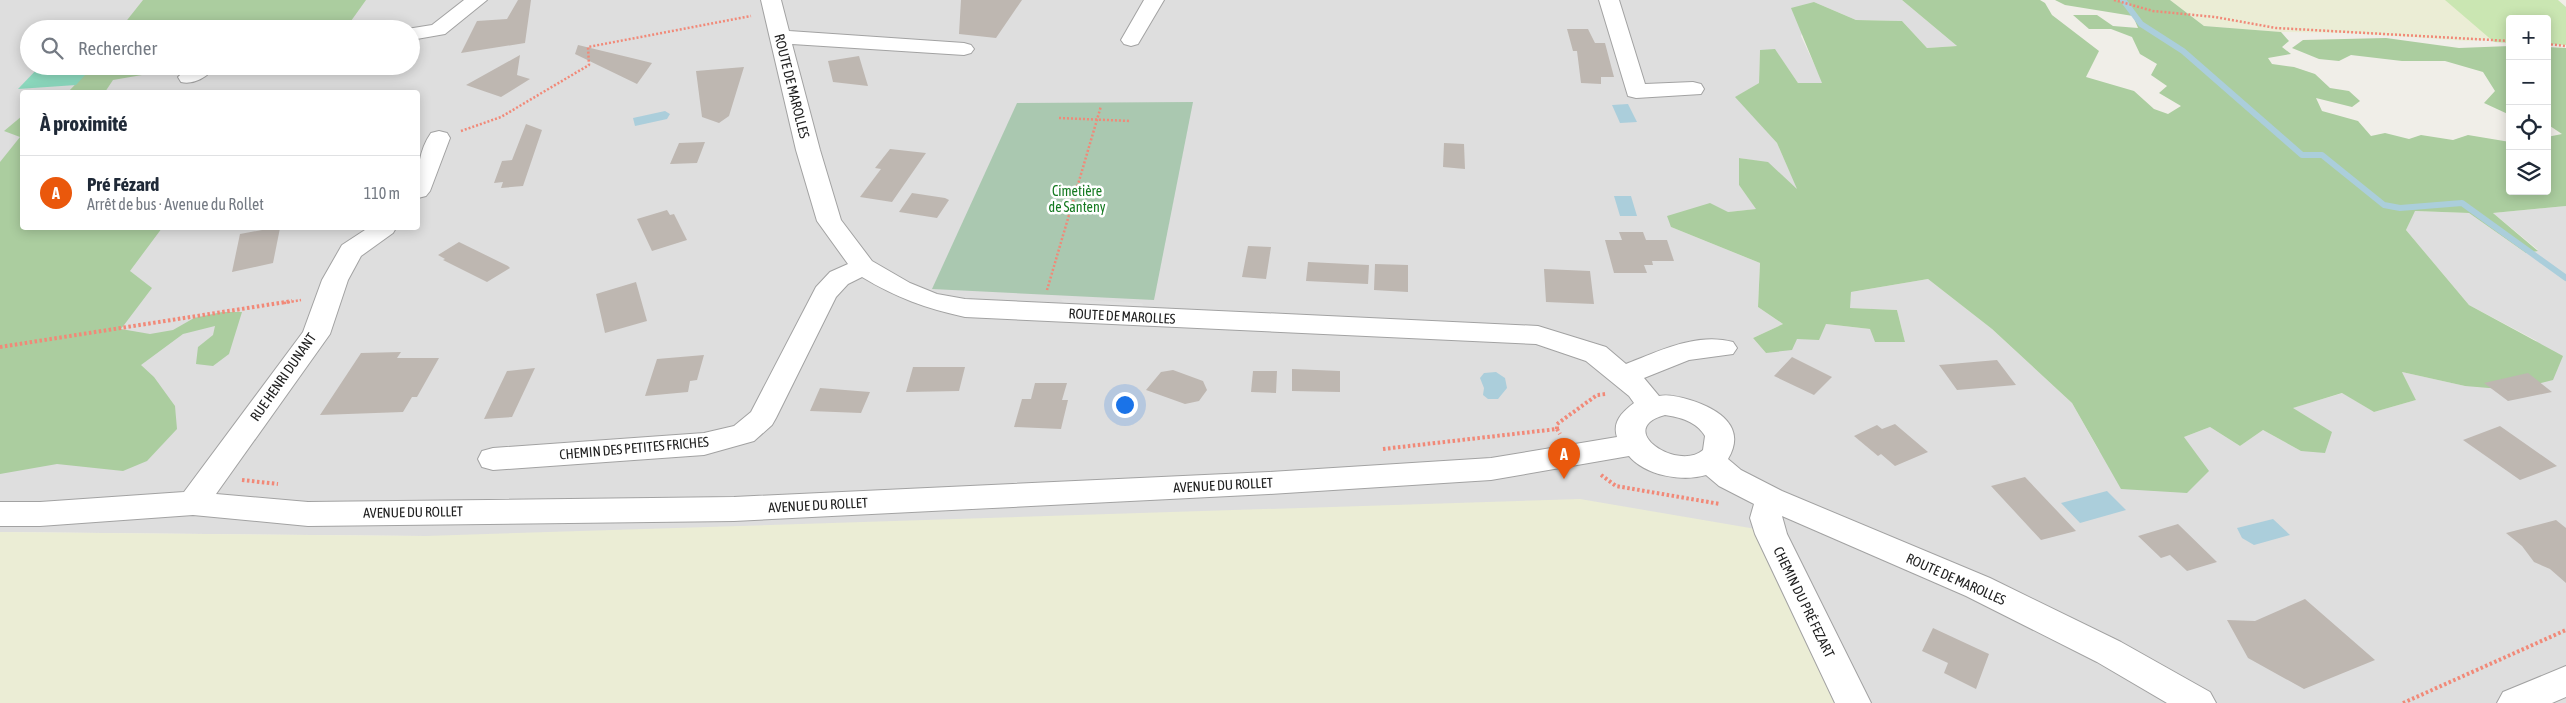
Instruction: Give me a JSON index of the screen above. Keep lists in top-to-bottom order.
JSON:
{
  "streets": {
    "street": [
      "ROUTE DE MAROLLES",
      "RUE HENRI DUNANT",
      "CHEMIN DES PETITES FRICHES",
      "AVENUE DU ROLLET",
      "CHEMIN DU PRÉ FEZART"
    ]
  },
  "crossings": [
    ["ROUTE DE MAROLLES", "CHEMIN DES PETITES FRICHES"],
    ["ROUTE DE MAROLLES", "AVENUE DU ROLLET"],
    ["ROUTE DE MAROLLES", "CHEMIN DU PRÉ FEZART"],
    ["RUE HENRI DUNANT", "AVENUE DU ROLLET"]
  ],
  "parks": ["Cimetière de Santeny"],
  "page": {
    "map_buttons": ["+", "−"],
    "search": "Rechercher",
    "heading": "À proximité",
    "list": [
      {
        "mark": "A",
        "name": "Pré Fézard",
        "note": "Arrêt de bus · Avenue du Rollet",
        "value": "110 m"
      }
    ],
    "pins": "A"
  }
}
